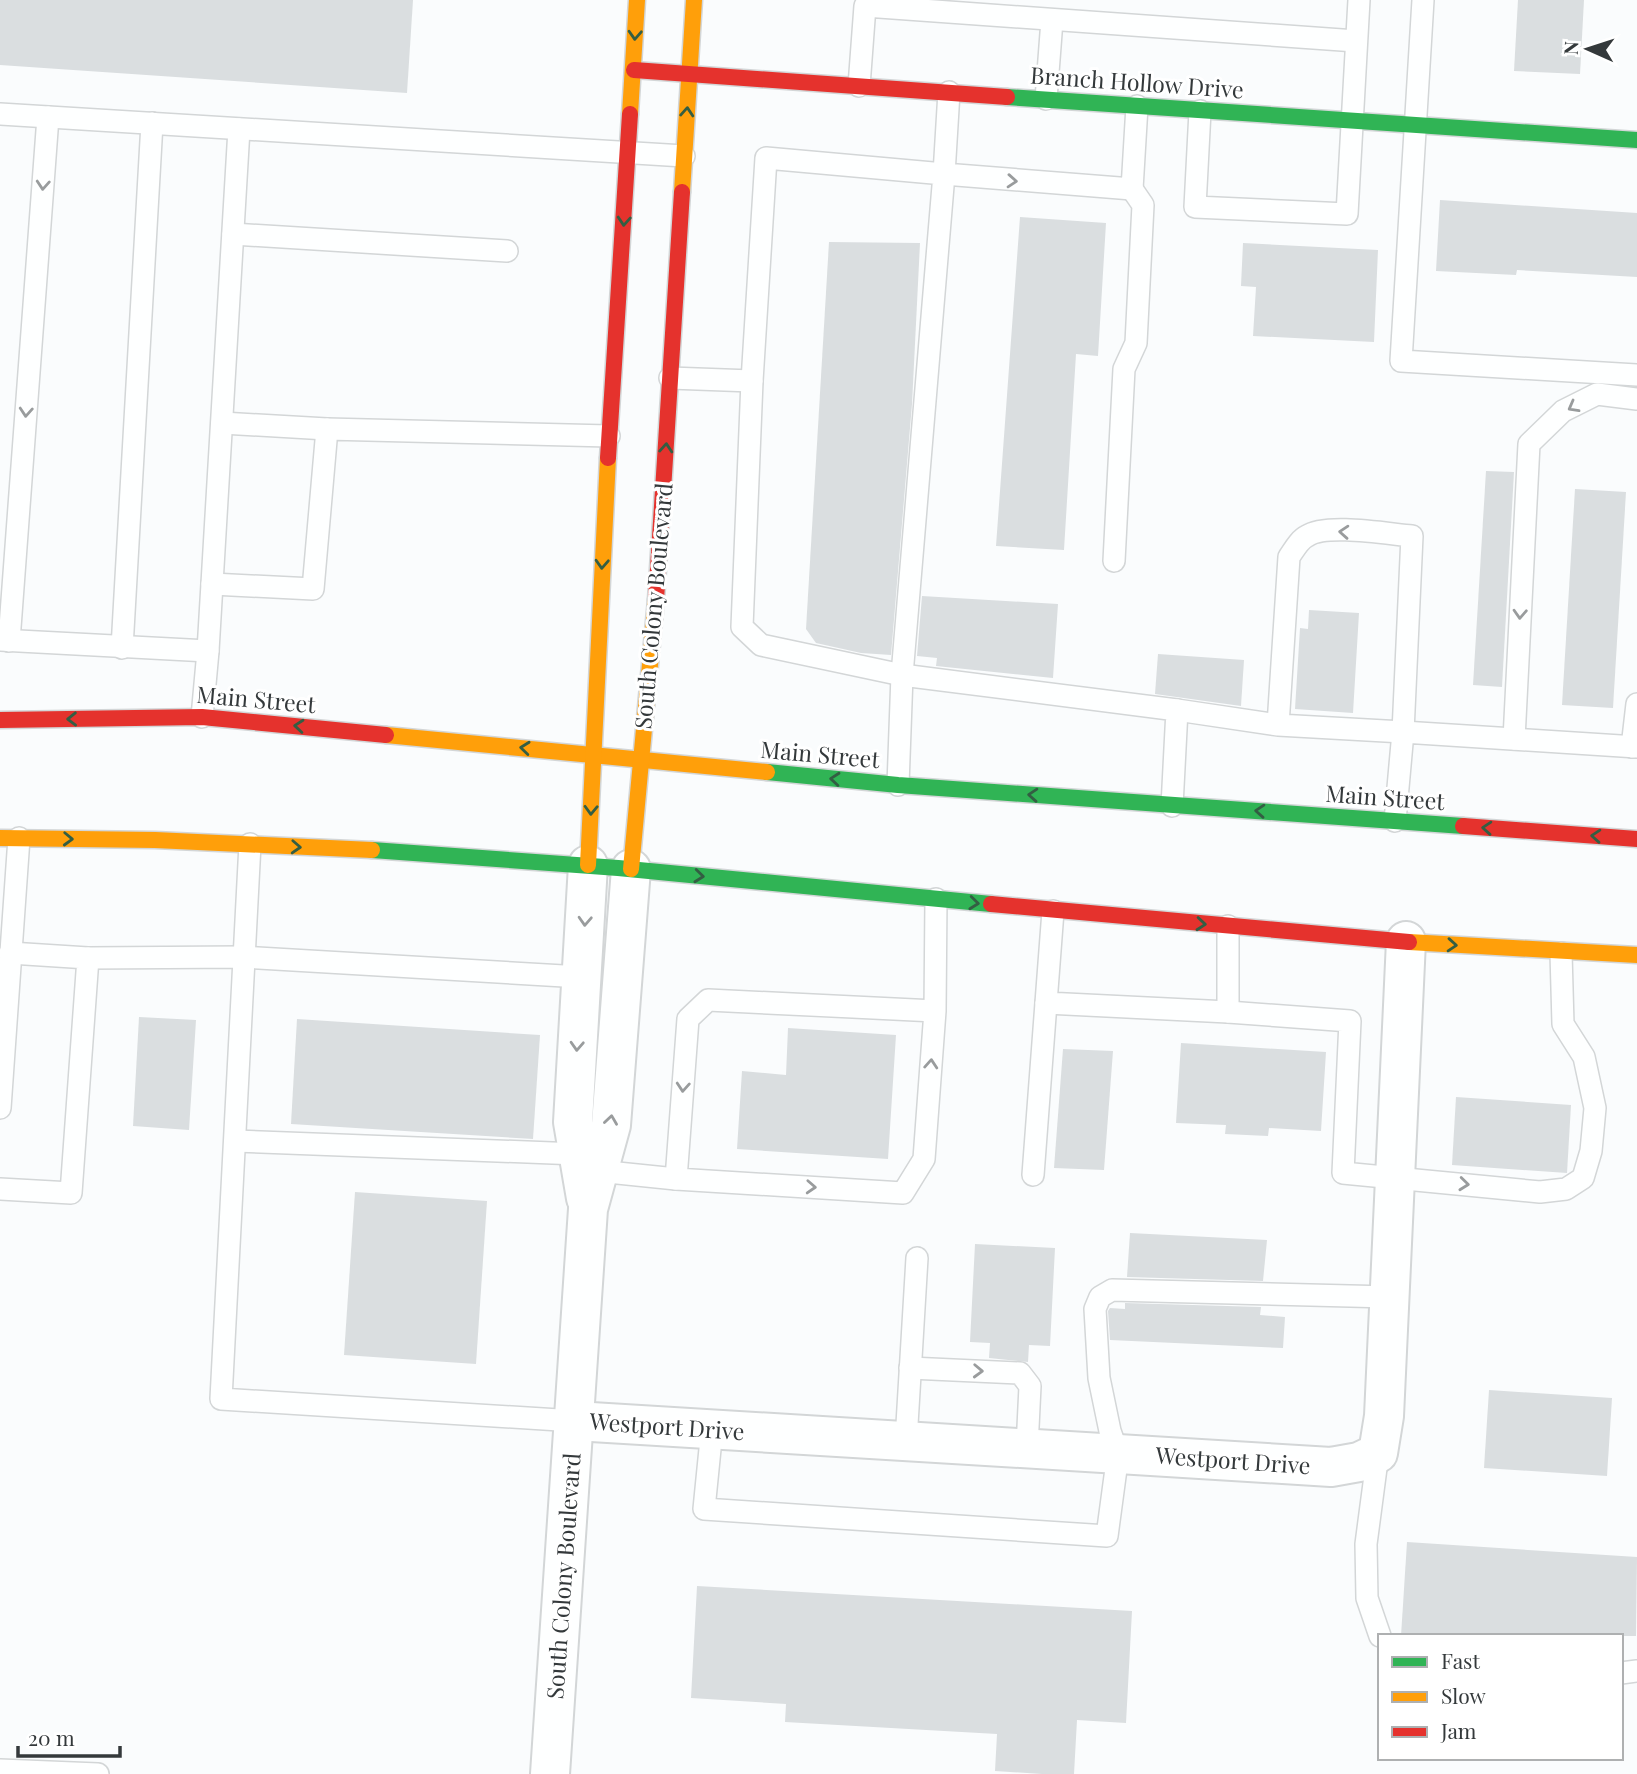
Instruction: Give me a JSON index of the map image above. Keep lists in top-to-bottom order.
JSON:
{
  "streets": {
    "main road": ["Branch Hollow Drive", "South Colony Boulevard", "Main Street"],
    "street": ["Westport Drive"]
  },
  "crossings": [
    ["Branch Hollow Drive", "South Colony Boulevard"],
    ["South Colony Boulevard", "Main Street"],
    ["South Colony Boulevard", "Westport Drive"]
  ],
  "legend": ["Fast", "Slow", "Jam"],
  "scale_bar": "20 m",
  "north": "left"
}
